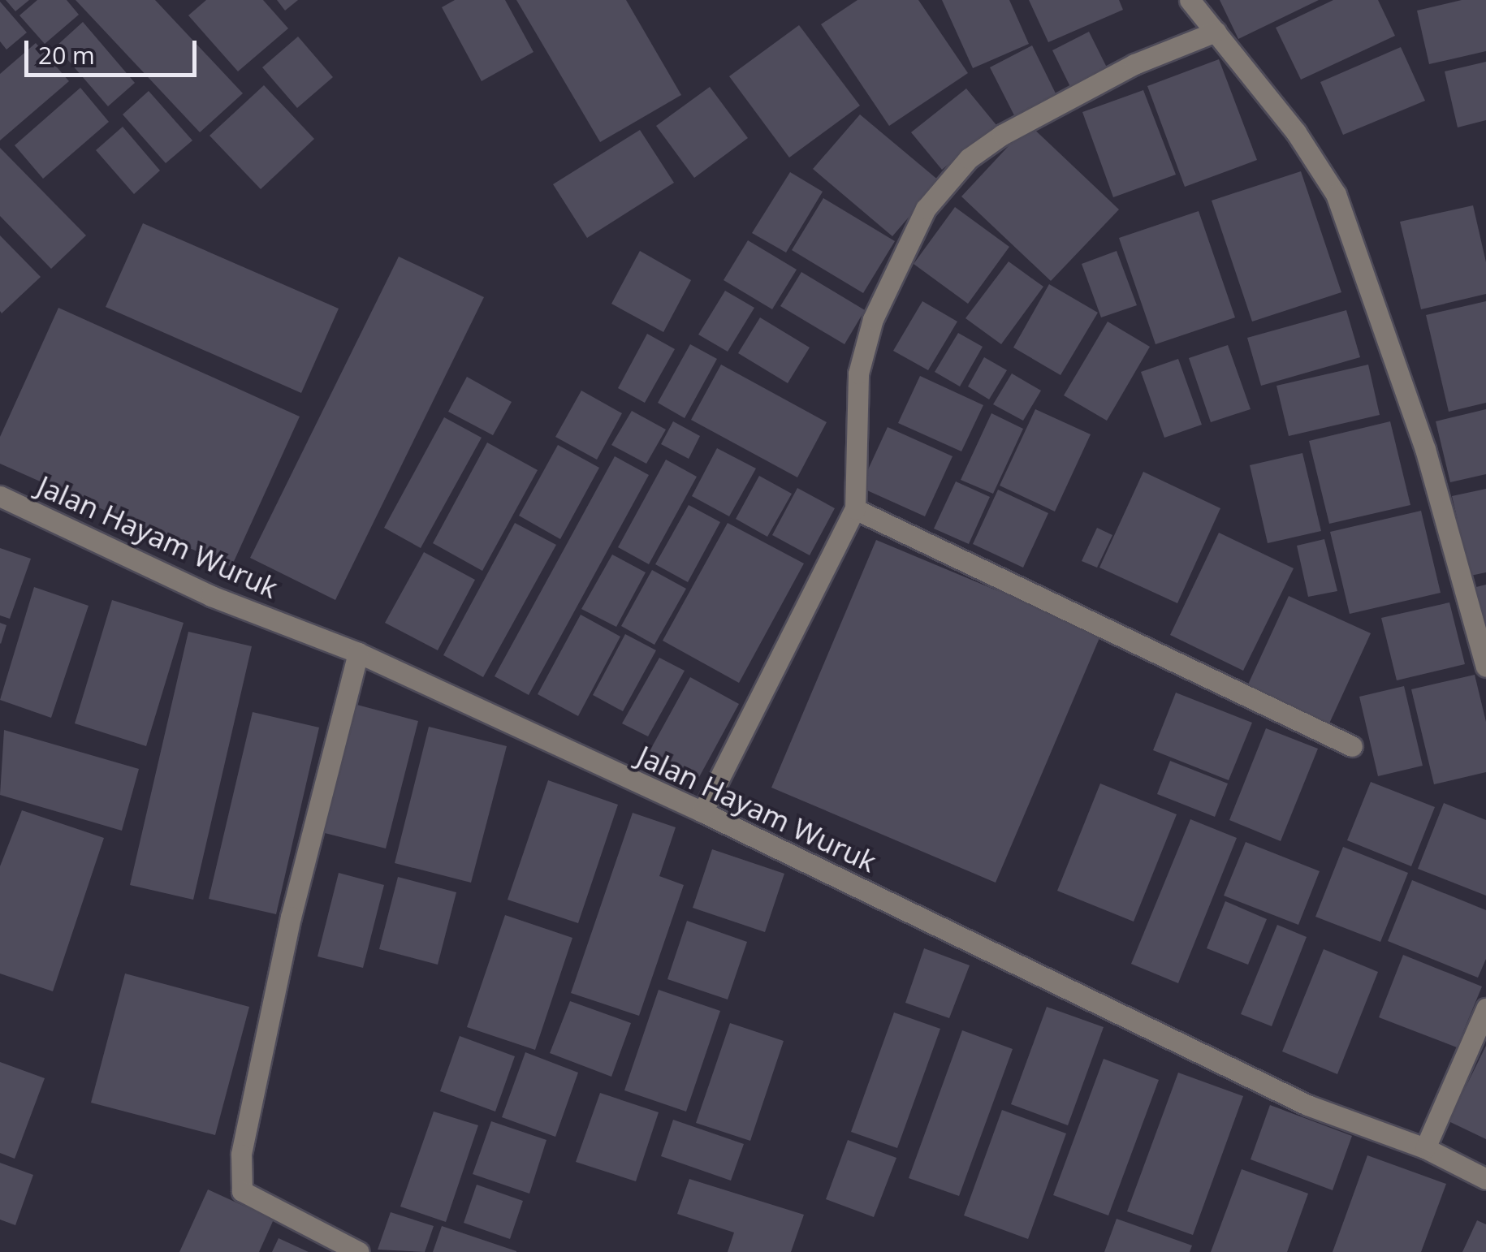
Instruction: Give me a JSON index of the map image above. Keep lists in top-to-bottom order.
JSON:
{
  "streets": {
    "street": ["Jalan Hayam Wuruk"]
  },
  "scale_bar": "20 m"
}
